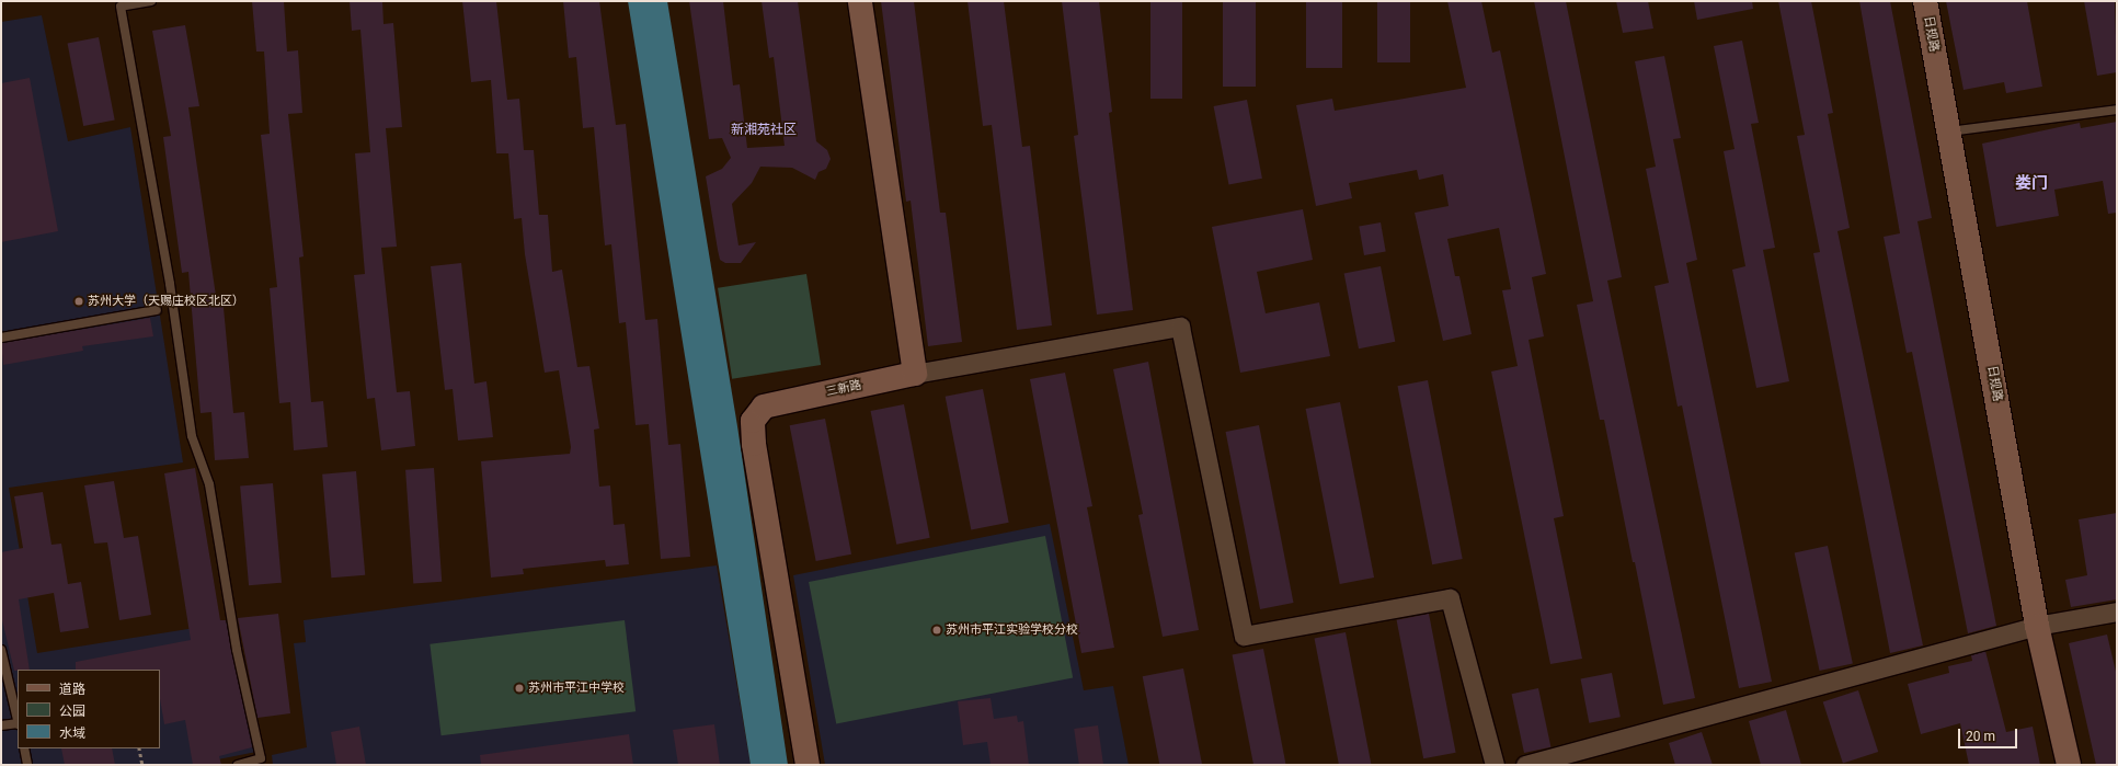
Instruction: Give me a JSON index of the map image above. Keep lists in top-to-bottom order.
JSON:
{
  "streets": {
    "street": ["日规路", "三新路"]
  },
  "districts": ["新湘苑社区", "娄门"],
  "places": ["苏州大学（天赐庄校区北区）", "苏州市平江实验学校分校", "苏州市平江中学校"],
  "legend": ["道路", "公园", "水域"],
  "scale_bar": "20 m"
}
